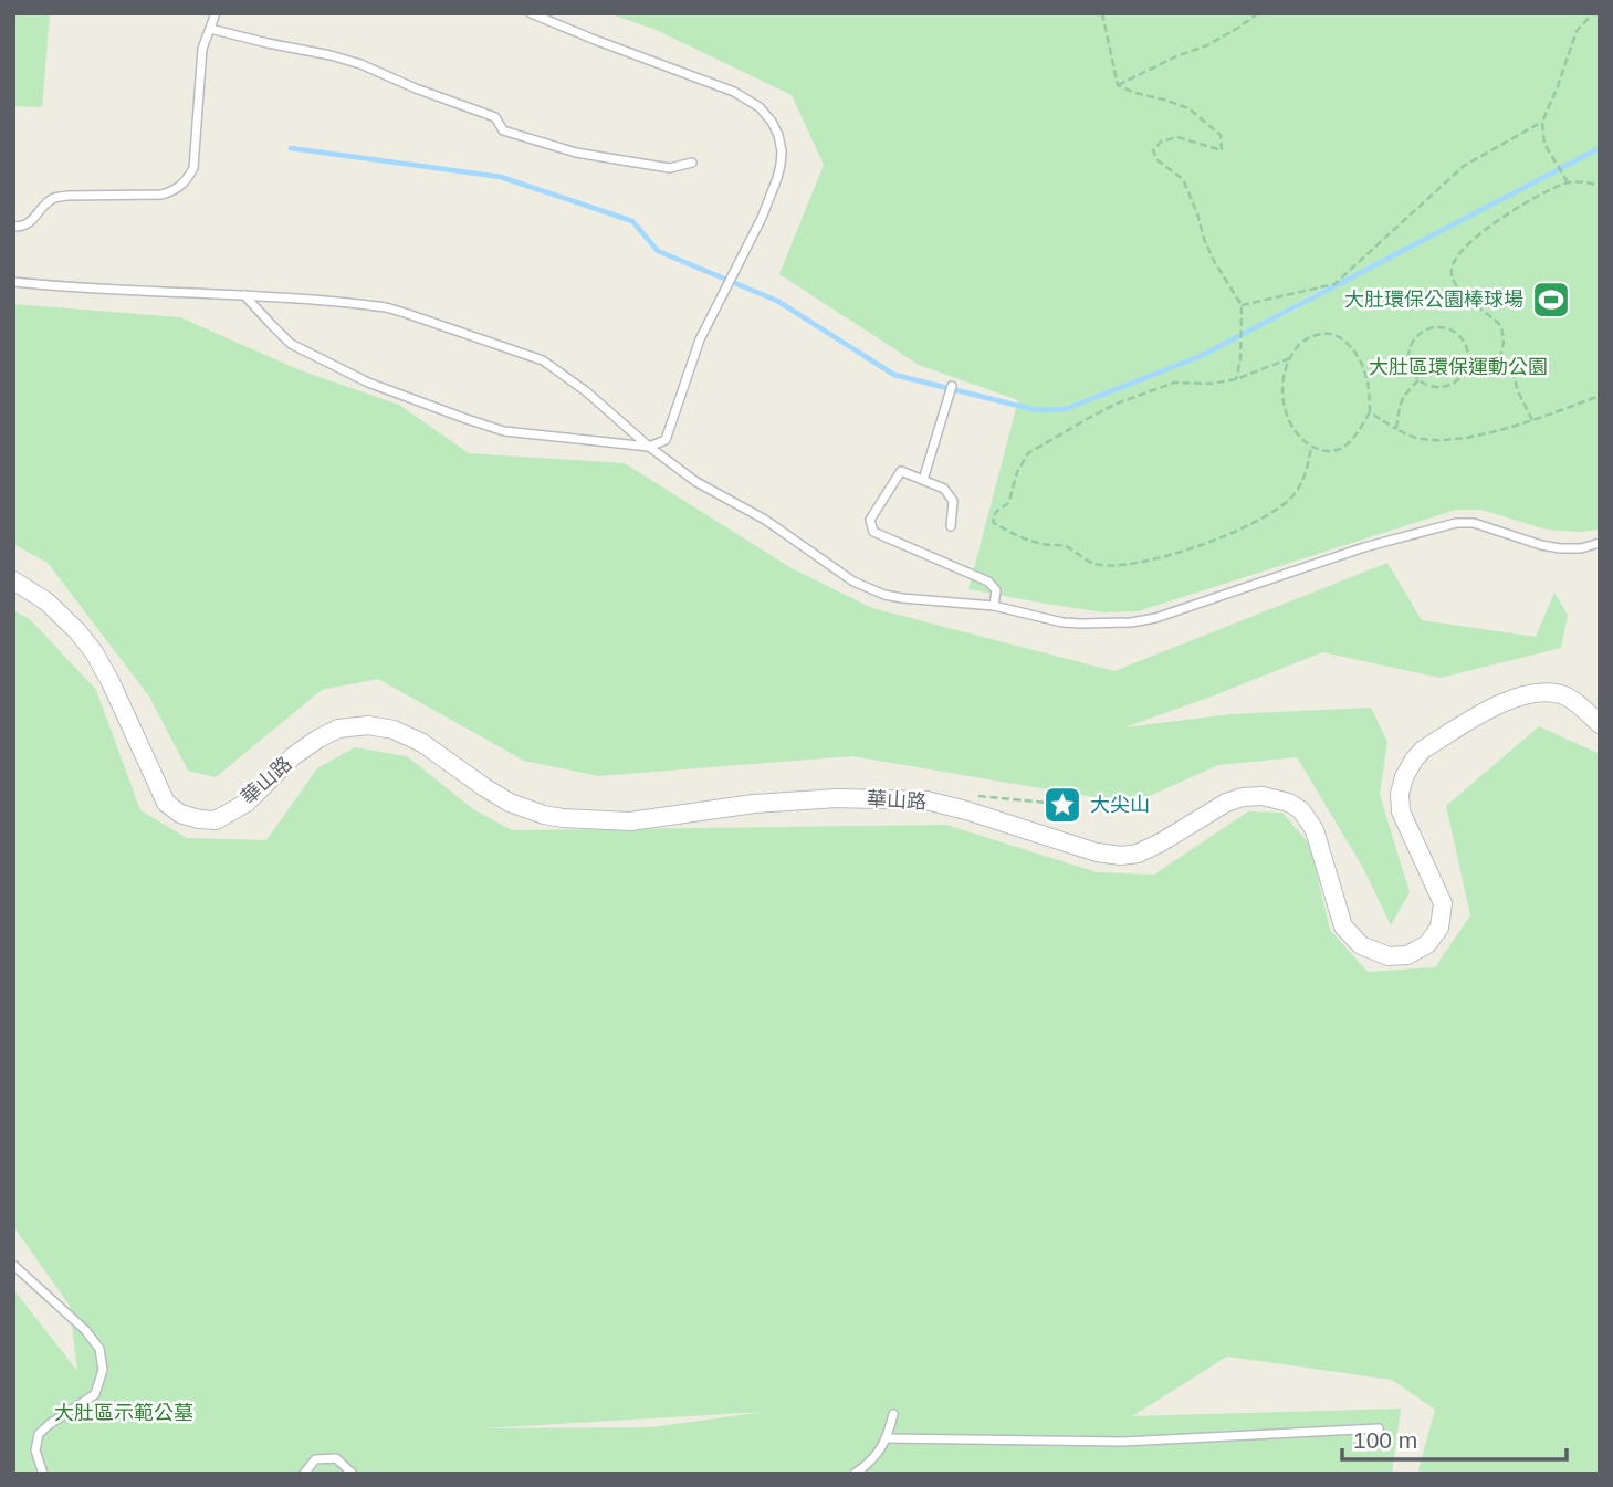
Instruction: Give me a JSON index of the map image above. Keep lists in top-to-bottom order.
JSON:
{
  "streets": {
    "street": ["華山路"]
  },
  "parks": ["大肚區環保運動公園", "大肚區示範公墓"],
  "places": {
    "sports": ["大肚環保公園棒球場"],
    "place": ["大尖山"]
  },
  "scale_bar": "100 m"
}
